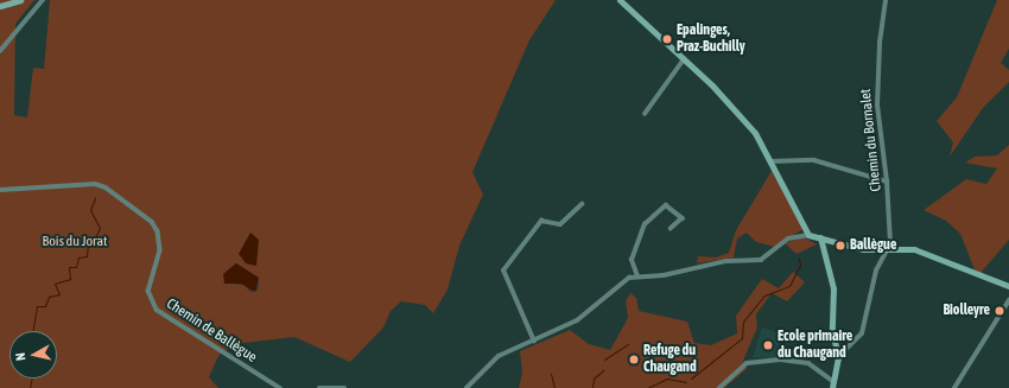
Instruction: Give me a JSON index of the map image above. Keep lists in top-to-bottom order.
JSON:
{
  "streets": {
    "street": ["Chemin du Bornalet", "Chemin de Ballègue"]
  },
  "parks": ["Bois du Jorat"],
  "places": [
    "Epalinges, Praz-Buchilly",
    "Ballègue",
    "Biolleyre",
    "Ecole primaire du Chaugand",
    "Refuge du Chaugand"
  ],
  "north": "left"
}
